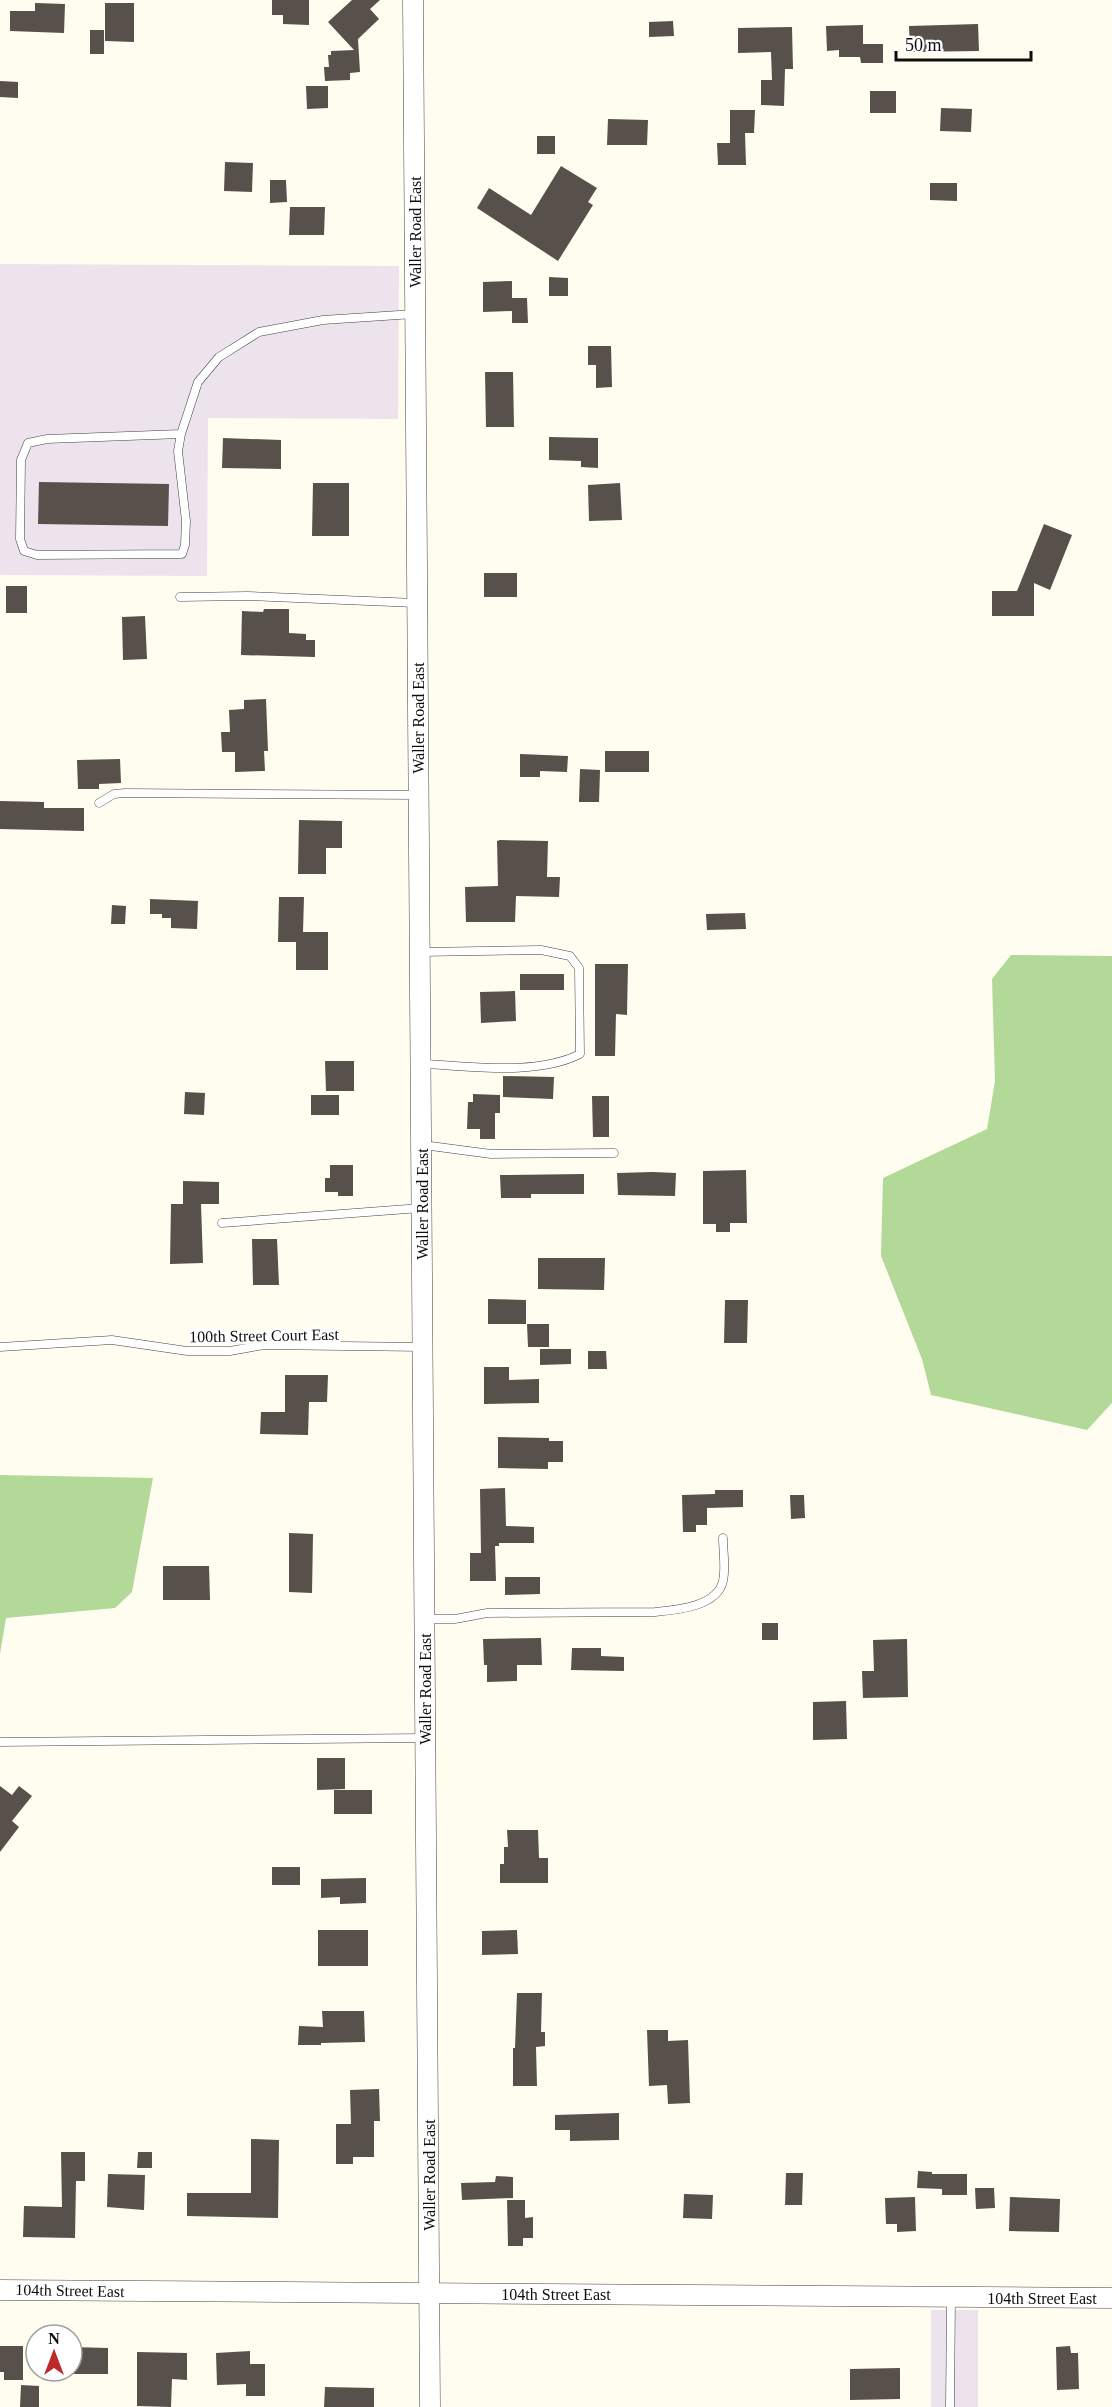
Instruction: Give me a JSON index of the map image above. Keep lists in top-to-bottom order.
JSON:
{
  "streets": {
    "street": ["Waller Road East", "104th Street East"],
    "lane": ["100th Street Court East"]
  },
  "crossings": [
    ["Waller Road East", "100th Street Court East"],
    ["Waller Road East", "104th Street East"]
  ],
  "scale_bar": "50 m",
  "north": "top"
}
